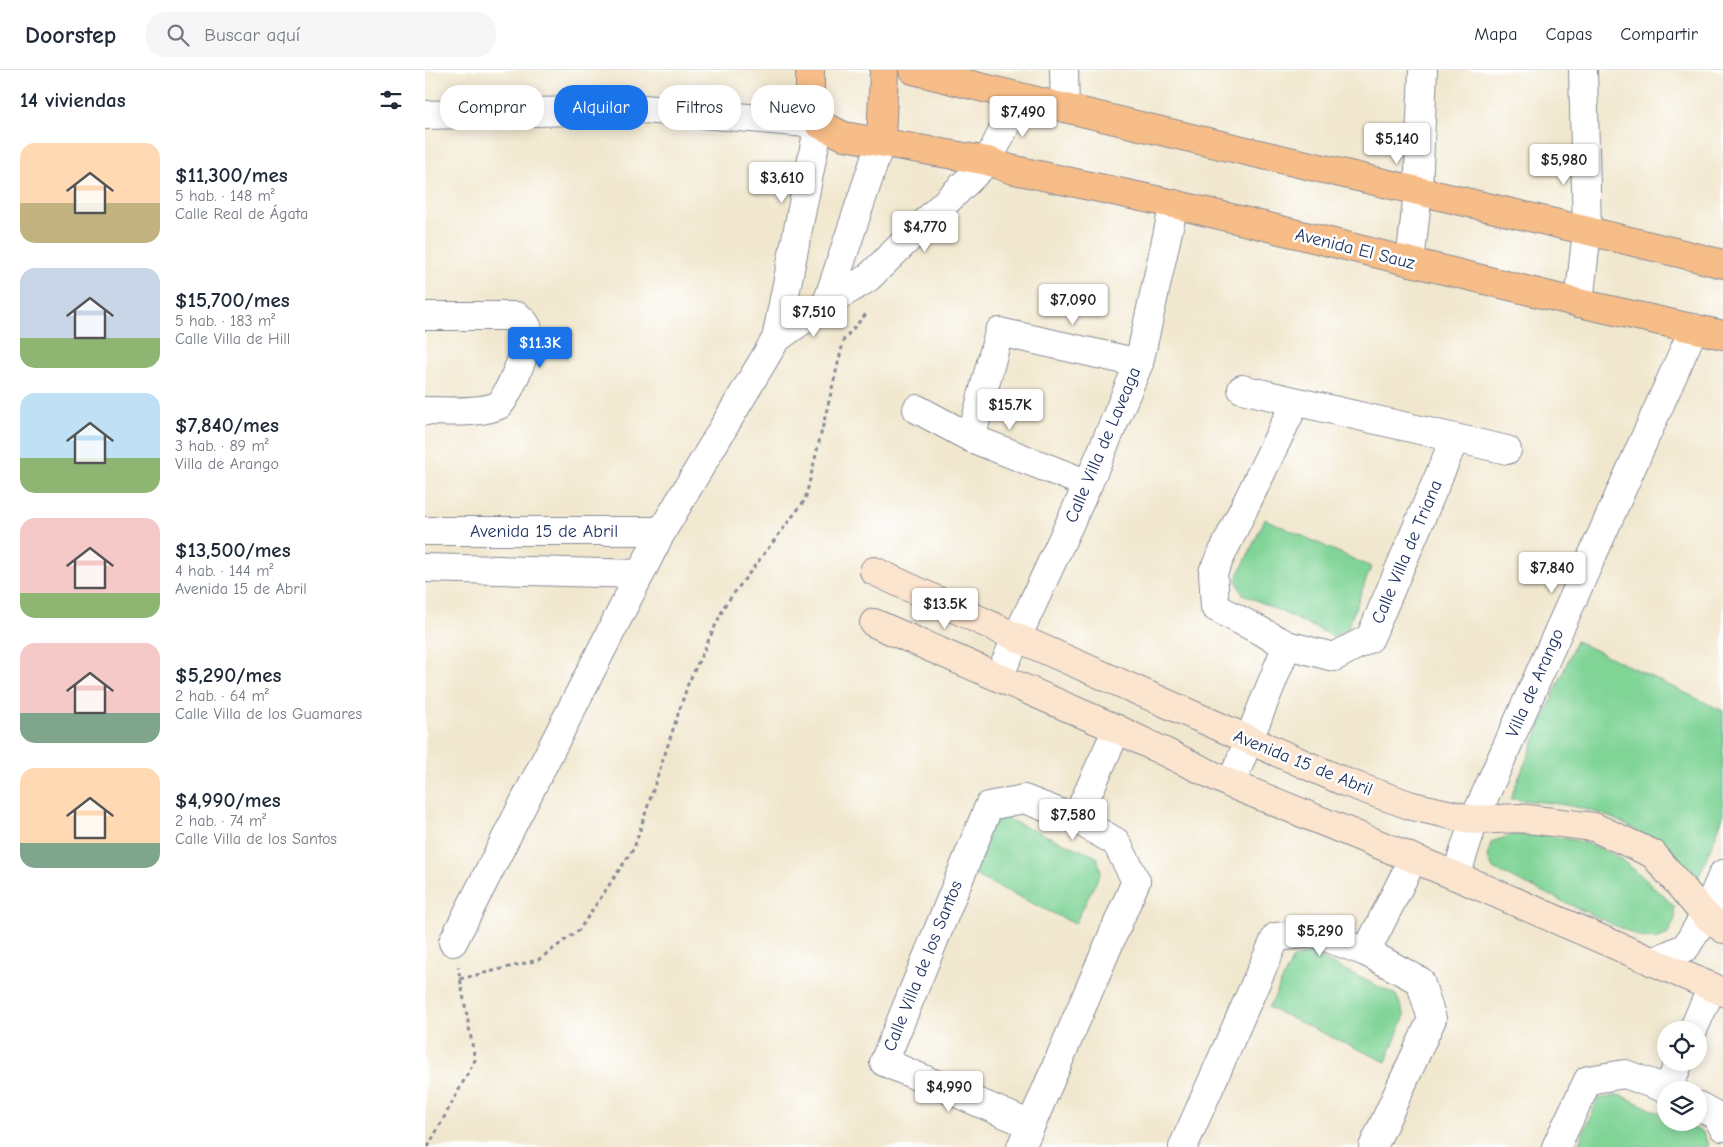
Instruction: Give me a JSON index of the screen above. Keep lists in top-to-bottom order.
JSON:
{
  "streets": {
    "main road": ["Avenida El Sauz", "Avenida 15 de Abril"],
    "street": [
      "Calle Villa de Laveaga",
      "Calle Villa de Triana",
      "Villa de Arango",
      "Calle Villa de los Santos"
    ]
  },
  "crossings": [
    ["Avenida El Sauz", "Calle Villa de Laveaga"],
    ["Avenida El Sauz", "Villa de Arango"],
    ["Calle Villa de Laveaga", "Avenida 15 de Abril"],
    ["Avenida 15 de Abril", "Villa de Arango"]
  ],
  "page": {
    "header": "Doorstep",
    "search": "Buscar aquí",
    "nav": ["Mapa", "Capas", "Compartir"],
    "heading": "14 viviendas",
    "chip": [
      "Comprar",
      "Alquilar",
      "Filtros",
      "Nuevo"
    ],
    "price": [
      "$7,490",
      "$5,140",
      "$5,980",
      "$3,610",
      "$4,770",
      "$7,090",
      "$7,510",
      "$11.3K",
      "$15.7K",
      "$7,840",
      "$13.5K",
      "$7,580",
      "$5,290",
      "$4,990"
    ],
    "list": [
      {
        "name": "$11,300/mes",
        "note": "5 hab. · 148 m² · Calle Real de Ágata"
      },
      {
        "name": "$15,700/mes",
        "note": "5 hab. · 183 m² · Calle Villa de Hill"
      },
      {
        "name": "$7,840/mes",
        "note": "3 hab. · 89 m² · Villa de Arango"
      },
      {
        "name": "$13,500/mes",
        "note": "4 hab. · 144 m² · Avenida 15 de Abril"
      },
      {
        "name": "$5,290/mes",
        "note": "2 hab. · 64 m² · Calle Villa de los Guamares"
      },
      {
        "name": "$4,990/mes",
        "note": "2 hab. · 74 m² · Calle Villa de los Santos"
      }
    ]
  }
}
